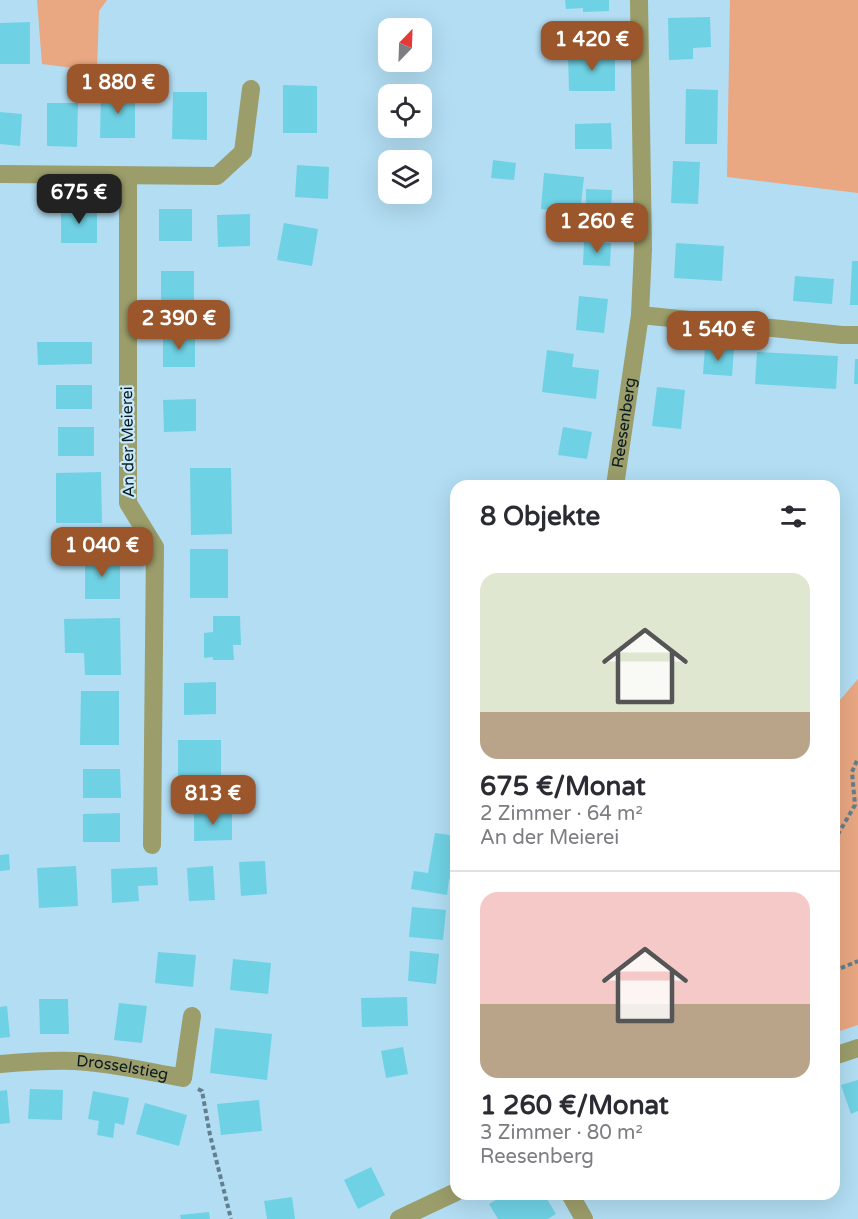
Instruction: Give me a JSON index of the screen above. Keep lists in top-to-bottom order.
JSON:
{
  "streets": {
    "street": ["Reesenberg", "An der Meierei", "Drosselstieg"]
  },
  "north": "top right",
  "page": {
    "price": [
      "1 420 €",
      "1 880 €",
      "675 €",
      "1 260 €",
      "2 390 €",
      "1 540 €",
      "1 040 €",
      "813 €"
    ],
    "heading": "8 Objekte",
    "list": [
      {
        "name": "675 €/Monat",
        "note": "2 Zimmer · 64 m² · An der Meierei"
      },
      {
        "name": "1 260 €/Monat",
        "note": "3 Zimmer · 80 m² · Reesenberg"
      }
    ]
  }
}
